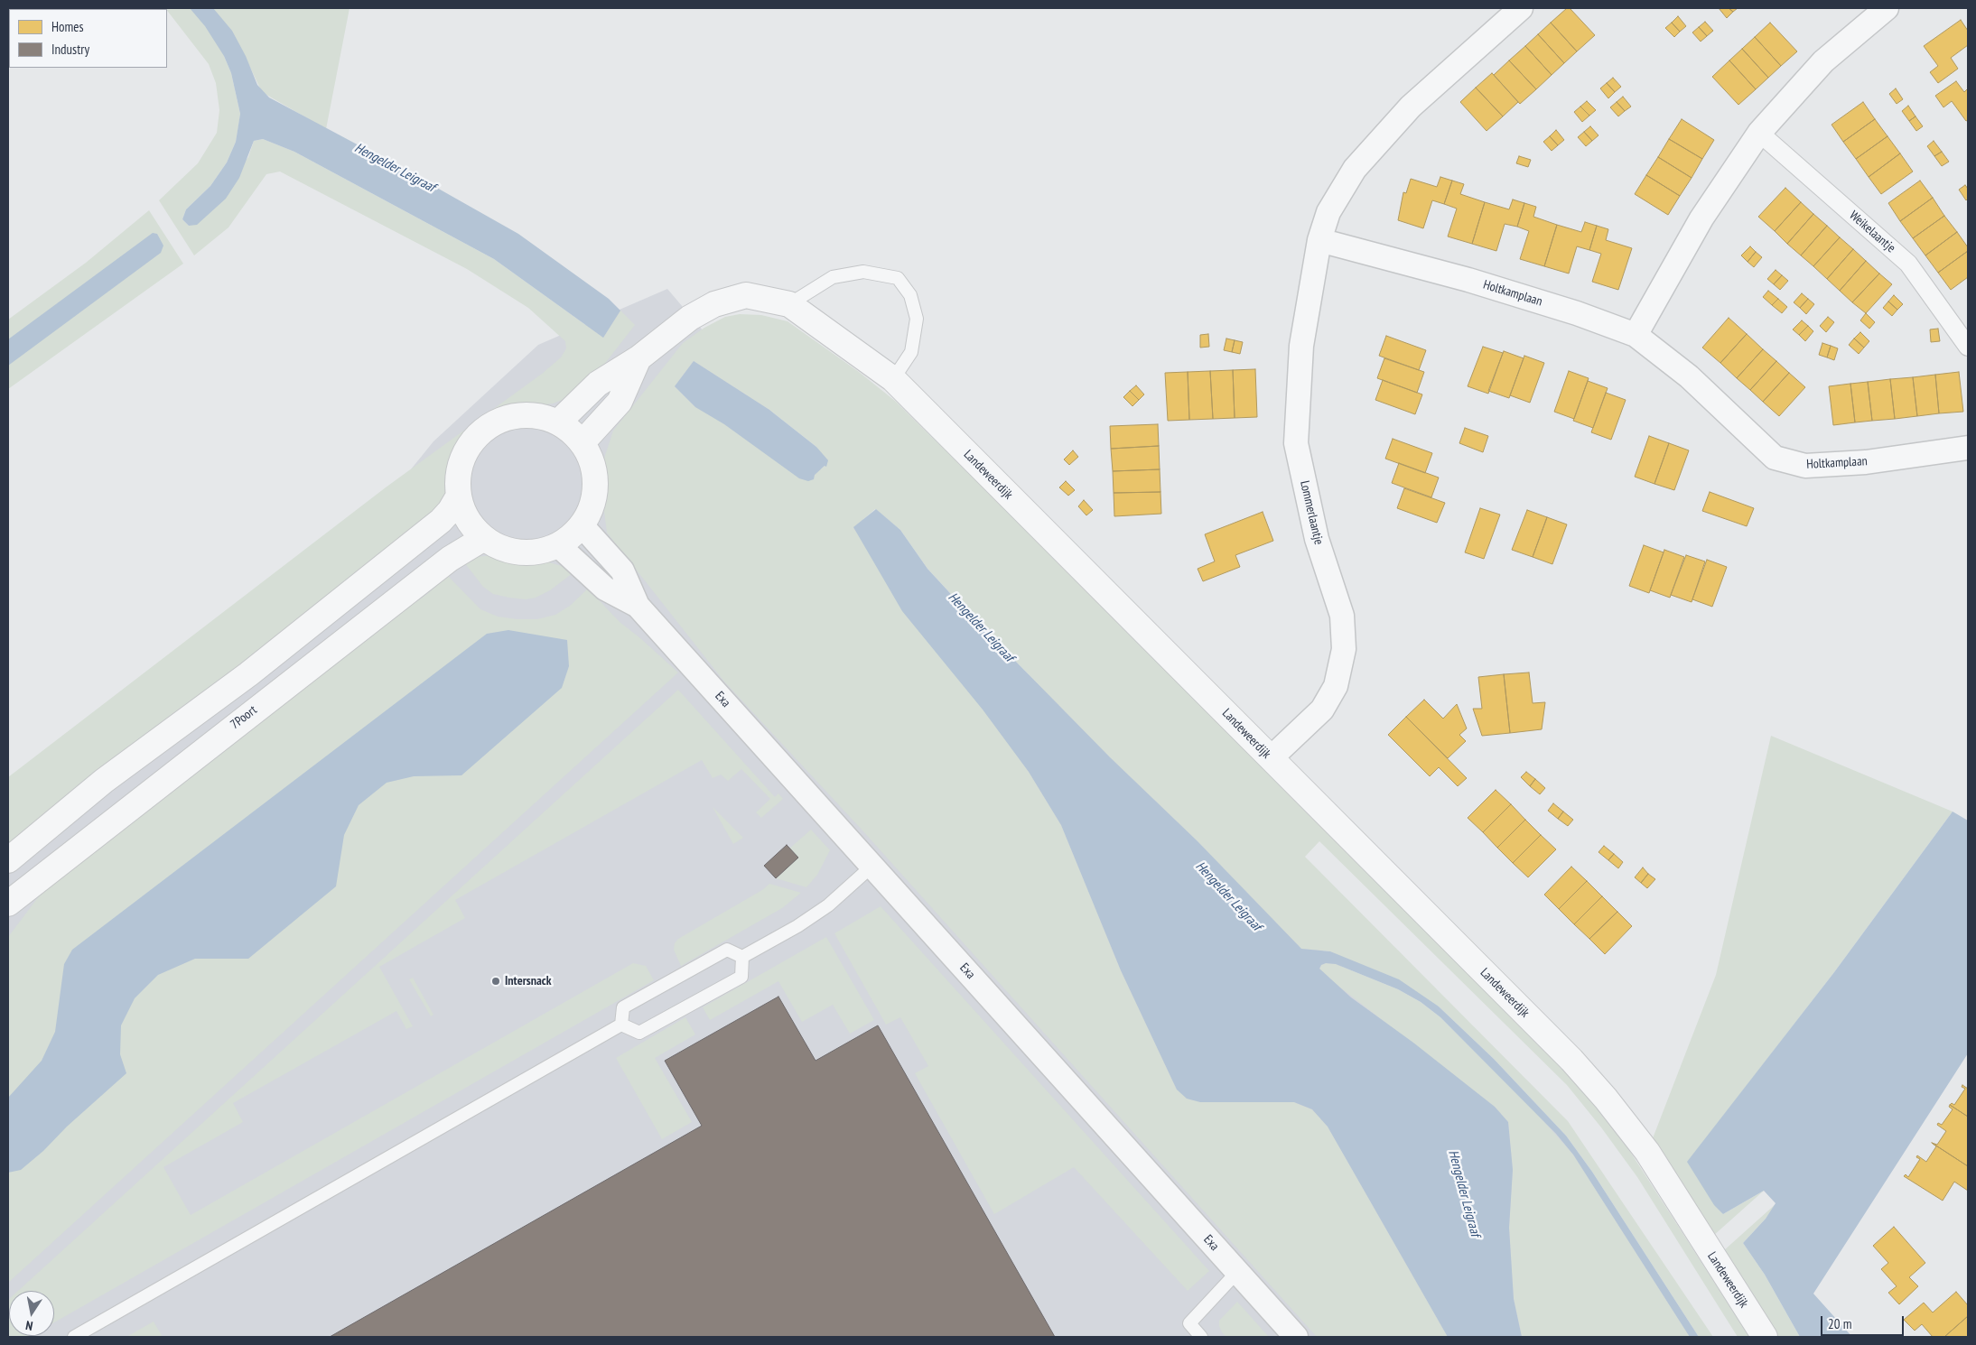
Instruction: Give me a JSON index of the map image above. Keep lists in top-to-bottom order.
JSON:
{
  "streets": {
    "street": [
      "Weikelaantje",
      "Holtkamplaan",
      "Landeweerdijk",
      "Lommerlaantje",
      "Exa",
      "7Poort"
    ]
  },
  "crossings": [
    ["Holtkamplaan", "Lommerlaantje"],
    ["Landeweerdijk", "Lommerlaantje"],
    ["Landeweerdijk", "7Poort"]
  ],
  "water": ["Hengelder Leigraaf"],
  "places": ["Intersnack"],
  "legend": ["Homes", "Industry"],
  "scale_bar": "20 m",
  "north": "bottom"
}
